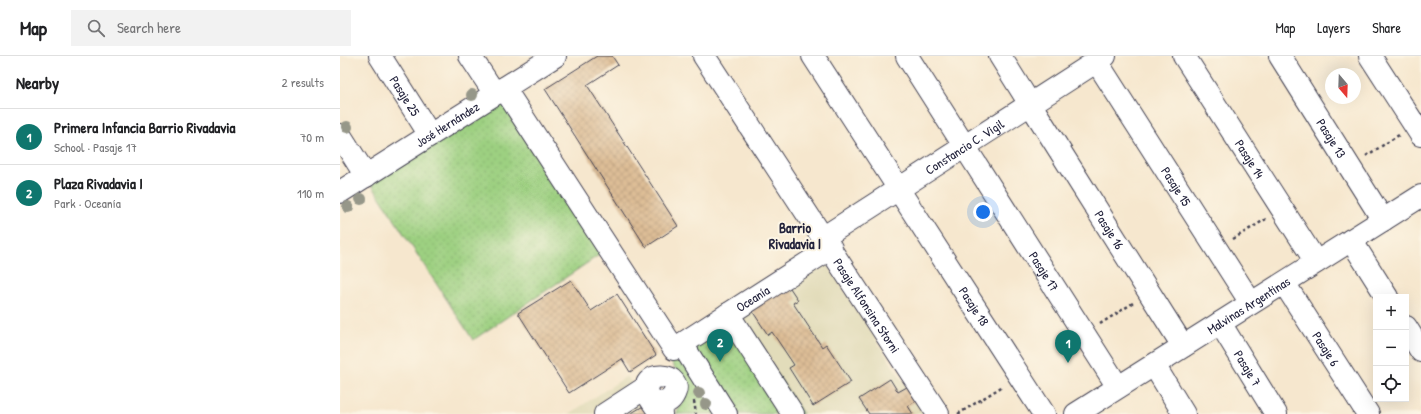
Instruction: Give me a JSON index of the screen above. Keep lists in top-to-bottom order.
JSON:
{
  "streets": {
    "street": [
      "Pasaje 25",
      "José Hernández",
      "Pasaje 13",
      "Constancio C. Vigil",
      "Pasaje 14",
      "Pasaje 15",
      "Pasaje 16",
      "Pasaje 17",
      "Oceanía",
      "Pasaje Alfonsina Storni",
      "Malvinas Argentinas",
      "Pasaje 18",
      "Pasaje 6",
      "Pasaje 7"
    ]
  },
  "crossings": [
    ["Pasaje 25", "José Hernández"],
    ["Pasaje 13", "Malvinas Argentinas"],
    ["Constancio C. Vigil", "Pasaje 15"],
    ["Constancio C. Vigil", "Pasaje 16"],
    ["Constancio C. Vigil", "Pasaje 17"],
    ["Constancio C. Vigil", "Oceanía"],
    ["Constancio C. Vigil", "Pasaje Alfonsina Storni"],
    ["Constancio C. Vigil", "Pasaje 18"],
    ["Pasaje 14", "Malvinas Argentinas"],
    ["Pasaje 15", "Malvinas Argentinas"],
    ["Pasaje 16", "Malvinas Argentinas"],
    ["Pasaje 17", "Malvinas Argentinas"],
    ["Oceanía", "Pasaje Alfonsina Storni"],
    ["Malvinas Argentinas", "Pasaje 6"],
    ["Malvinas Argentinas", "Pasaje 7"]
  ],
  "districts": ["Barrio Rivadavia I"],
  "north": "bottom",
  "page": {
    "header": "Map",
    "search": "Search here",
    "nav": ["Map", "Layers", "Share"],
    "heading": ["Nearby", "2 results"],
    "list": [
      {
        "mark": "1",
        "name": "Primera Infancia Barrio Rivadavia",
        "note": "School · Pasaje 17",
        "value": "70 m"
      },
      {
        "mark": "2",
        "name": "Plaza Rivadavia I",
        "note": "Park · Oceanía",
        "value": "110 m"
      }
    ],
    "map_buttons": ["+", "−"],
    "pins": ["2", "1"]
  }
}
